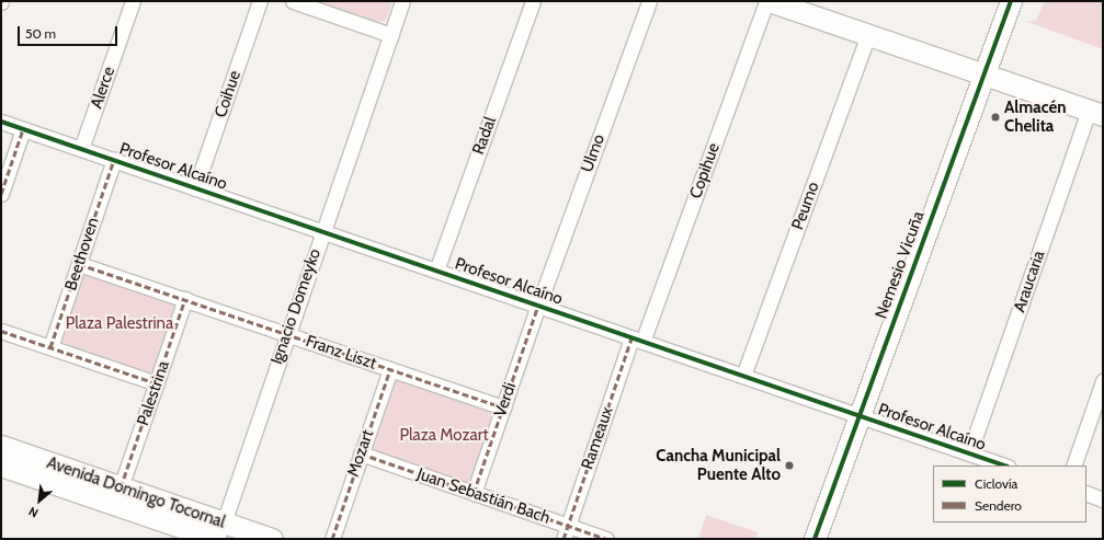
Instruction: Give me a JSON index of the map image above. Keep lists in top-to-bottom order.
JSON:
{
  "streets": {
    "main road": ["Nemesio Vicuña", "Avenida Domingo Tocornal"],
    "street": [
      "Alerce",
      "Coihue",
      "Radal",
      "Ulmo",
      "Profesor Alcaíno",
      "Copihue",
      "Peumo",
      "Beethoven",
      "Araucaria",
      "Ignacio Domeyko",
      "Franz Liszt",
      "Palestrina",
      "Verdi",
      "Rameaux",
      "Mozart",
      "Juan Sebastián Bach"
    ]
  },
  "crossings": [
    ["Alerce", "Profesor Alcaíno"],
    ["Coihue", "Profesor Alcaíno"],
    ["Radal", "Profesor Alcaíno"],
    ["Ulmo", "Profesor Alcaíno"],
    ["Ulmo", "Verdi"],
    ["Profesor Alcaíno", "Copihue"],
    ["Profesor Alcaíno", "Peumo"],
    ["Profesor Alcaíno", "Beethoven"],
    ["Profesor Alcaíno", "Nemesio Vicuña"],
    ["Profesor Alcaíno", "Araucaria"],
    ["Profesor Alcaíno", "Ignacio Domeyko"],
    ["Profesor Alcaíno", "Verdi"],
    ["Profesor Alcaíno", "Rameaux"],
    ["Copihue", "Rameaux"],
    ["Beethoven", "Franz Liszt"],
    ["Ignacio Domeyko", "Franz Liszt"],
    ["Ignacio Domeyko", "Avenida Domingo Tocornal"],
    ["Franz Liszt", "Palestrina"],
    ["Franz Liszt", "Verdi"],
    ["Franz Liszt", "Mozart"],
    ["Palestrina", "Avenida Domingo Tocornal"],
    ["Verdi", "Juan Sebastián Bach"],
    ["Rameaux", "Juan Sebastián Bach"],
    ["Mozart", "Juan Sebastián Bach"]
  ],
  "parks": ["Plaza Palestrina", "Plaza Mozart"],
  "places": ["Almacén Chelita", "Cancha Municipal Puente Alto"],
  "legend": ["Ciclovía", "Sendero"],
  "scale_bar": "50 m",
  "north": "bottom left"
}
